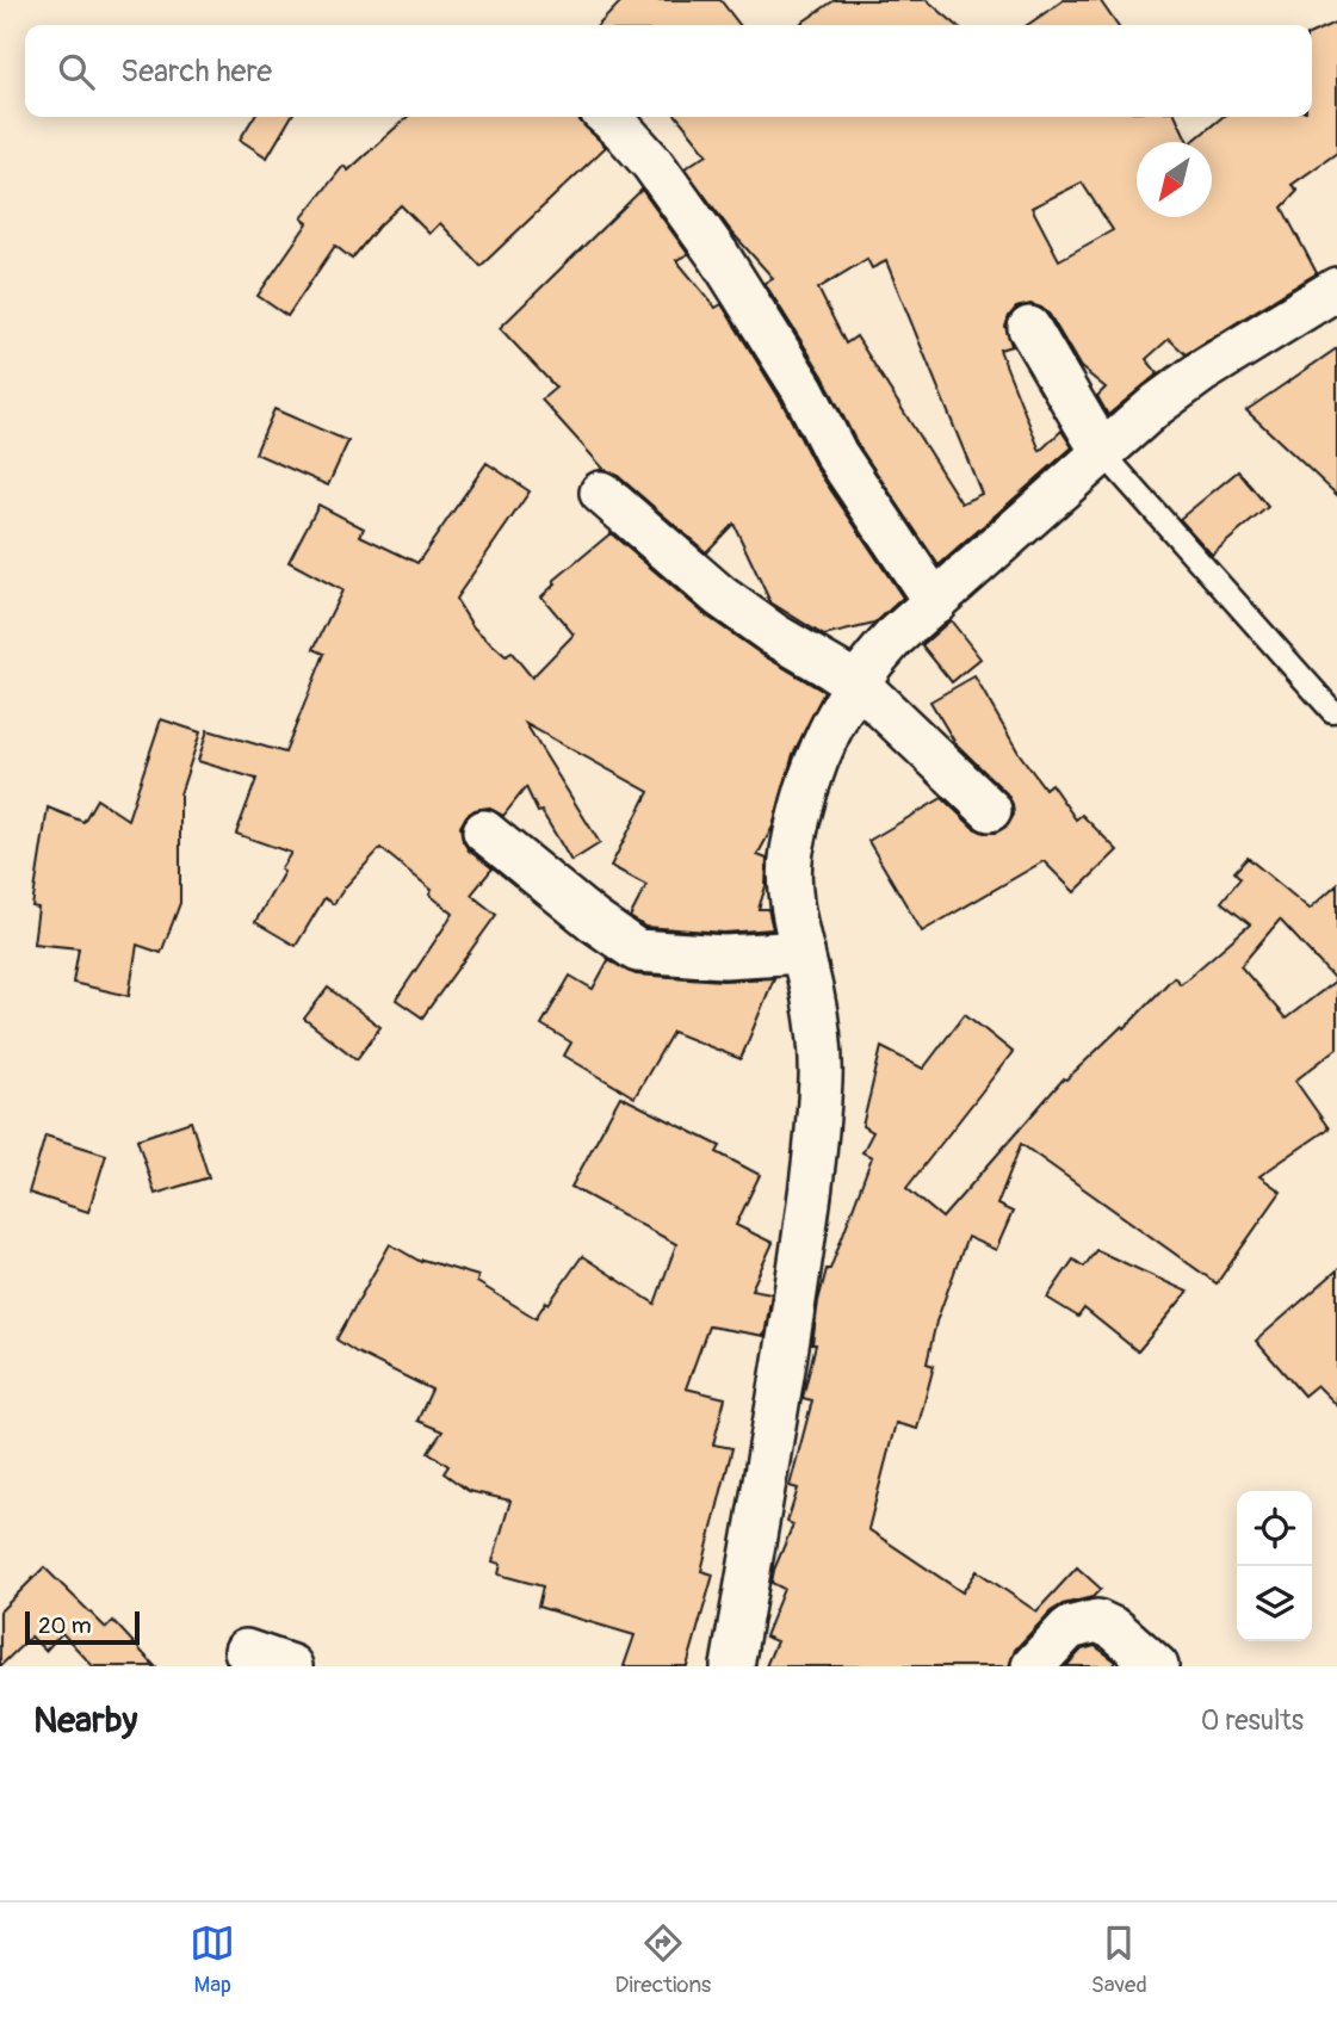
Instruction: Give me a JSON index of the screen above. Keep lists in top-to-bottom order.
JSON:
{
  "scale_bar": "20 m",
  "north": "bottom left",
  "page": {
    "search": "Search here",
    "scale": "20 m",
    "heading": ["Nearby", "0 results"],
    "nav": ["Map", "Directions", "Saved"]
  }
}
